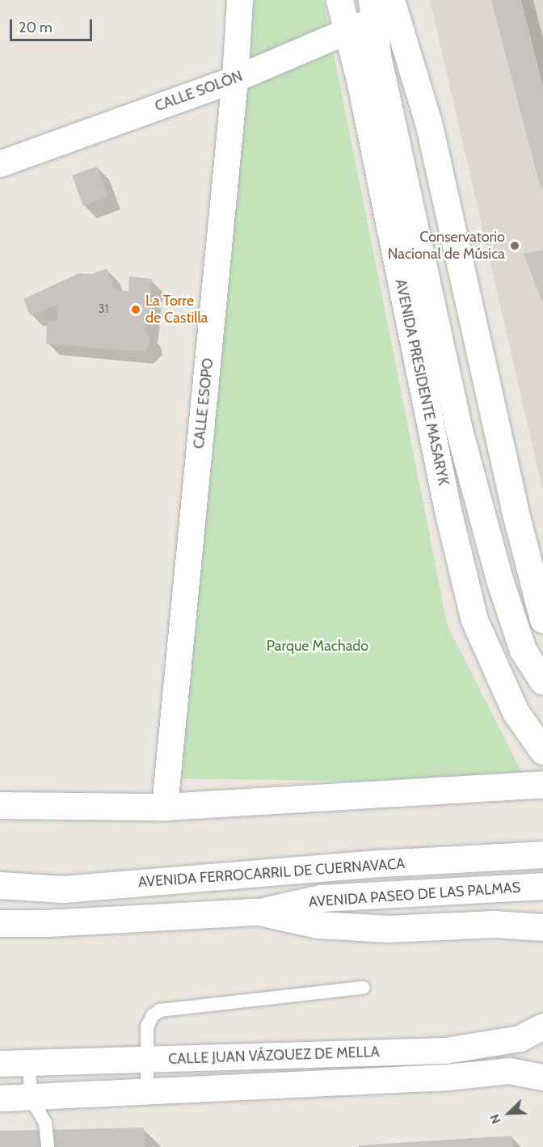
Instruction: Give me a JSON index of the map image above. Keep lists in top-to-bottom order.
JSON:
{
  "streets": {
    "main road": ["AVENIDA PRESIDENTE MASARYK", "AVENIDA FERROCARRIL DE CUERNAVACA", "AVENIDA PASEO DE LAS PALMAS"],
    "street": ["CALLE SOLÒN", "CALLE ESOPO", "CALLE JUAN VÁZQUEZ DE MELLA"]
  },
  "crossings": [
    ["CALLE SOLÒN", "AVENIDA PRESIDENTE MASARYK"],
    ["CALLE SOLÒN", "CALLE ESOPO"]
  ],
  "parks": ["Parque Machado"],
  "places": ["Conservatorio Nacional de Música", "La Torre de Castilla"],
  "house_numbers": ["31"],
  "scale_bar": "20 m",
  "north": "bottom left"
}
